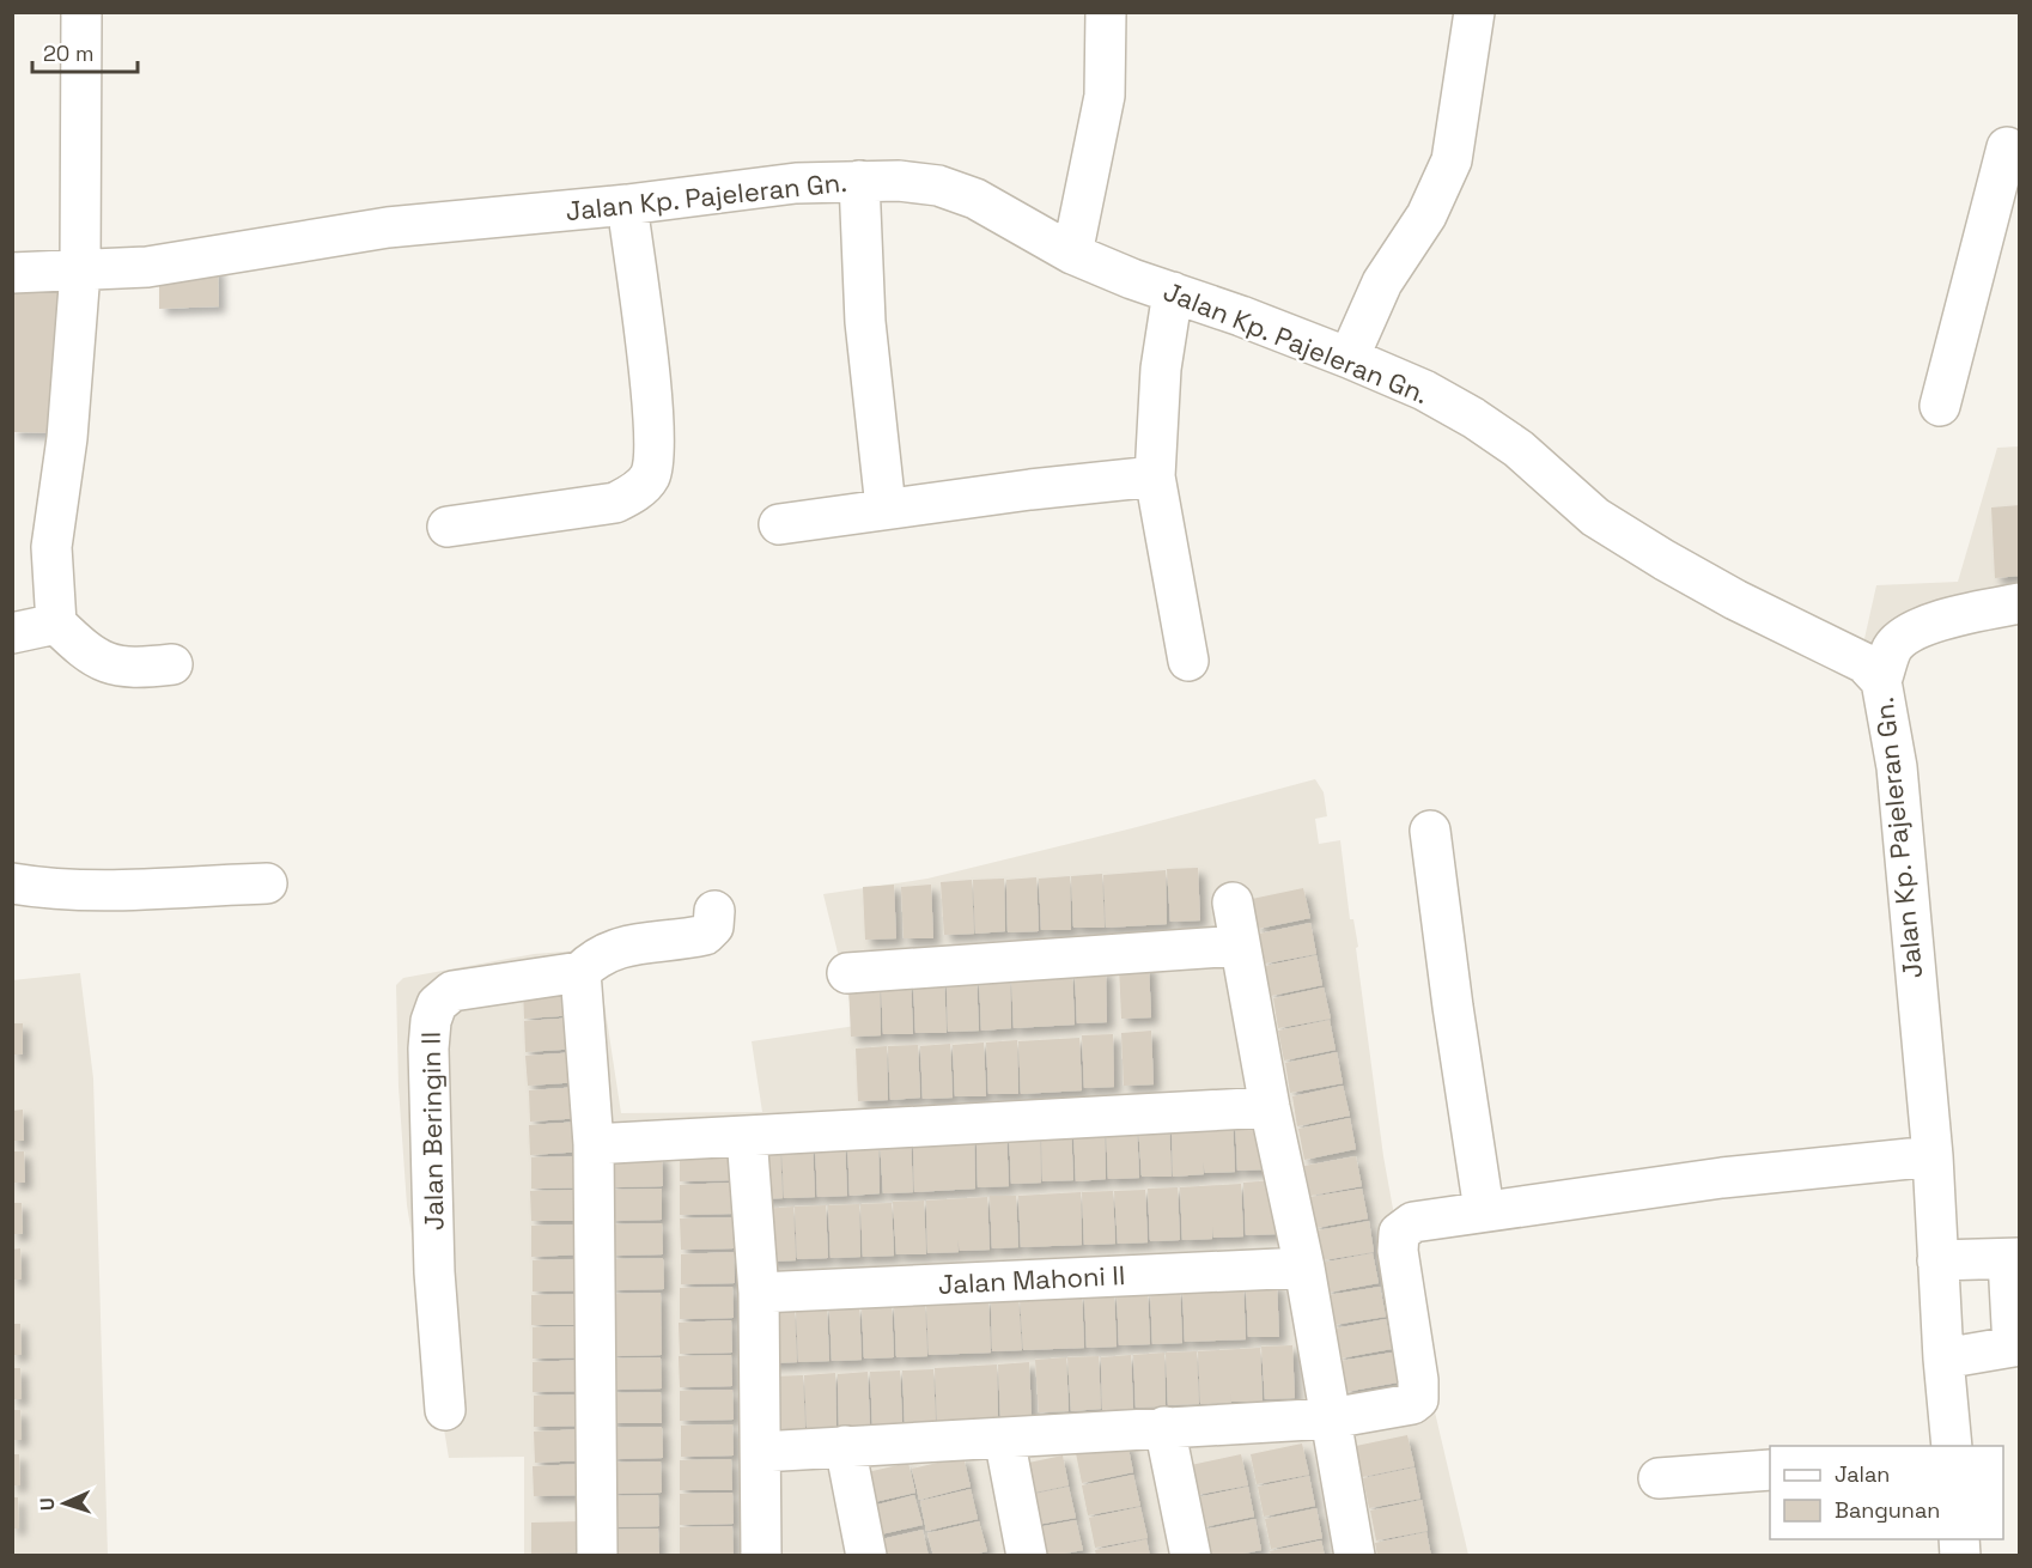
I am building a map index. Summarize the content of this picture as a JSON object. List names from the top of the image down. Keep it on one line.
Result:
{"streets":{"street":["Jalan Kp. Pajeleran Gn.","Jalan Beringin II","Jalan Mahoni II"]},"legend":["Jalan","Bangunan"],"scale_bar":"20 m","north":"left"}
